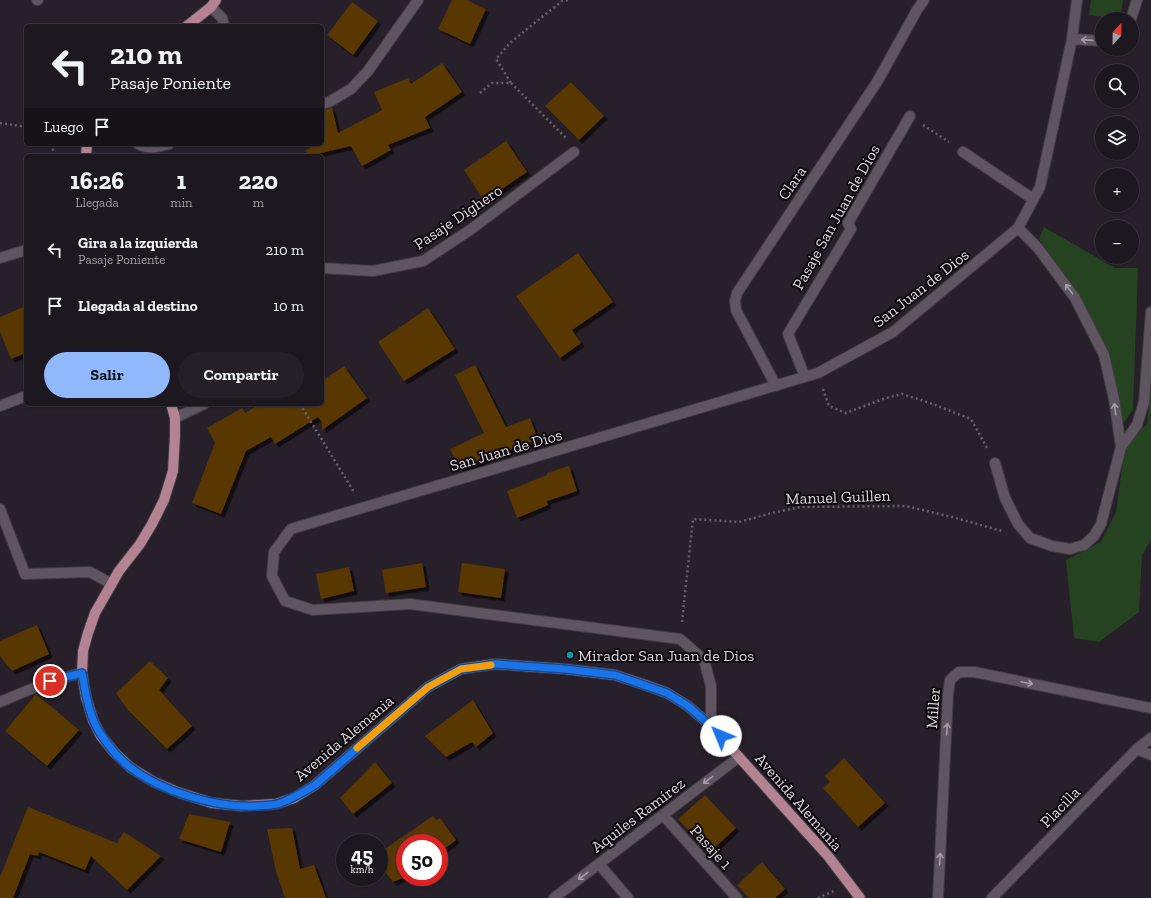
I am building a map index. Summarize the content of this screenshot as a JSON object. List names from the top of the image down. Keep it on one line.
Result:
{"streets":{"main road":["Avenida Alemania"],"street":["Clara","Pasaje Dighero","Pasaje San Juan de Dios","San Juan de Dios","Miller","Placilla","Aquiles Ramírez","Pasaje 1"],"path":["Manuel Guillen"]},"crossings":[["Clara","San Juan de Dios"],["Pasaje San Juan de Dios","San Juan de Dios"],["San Juan de Dios","Manuel Guillen"],["Avenida Alemania","Aquiles Ramírez"],["Aquiles Ramírez","Pasaje 1"]],"one_way":["Aquiles Ramírez"],"places":["Mirador San Juan de Dios"],"north":"top","page":{"map_buttons":["+","−"],"turn":["210 m","Pasaje Poniente"],"then":"Luego","eta":["16:26","Llegada","1","min","220","m"],"list":[{"name":"Gira a la izquierda","note":"Pasaje Poniente","value":"210 m"},{"name":"Llegada al destino","value":"10 m"}],"buttons":["Salir","Compartir"],"speed":"45 km/h","limit":"50"}}
